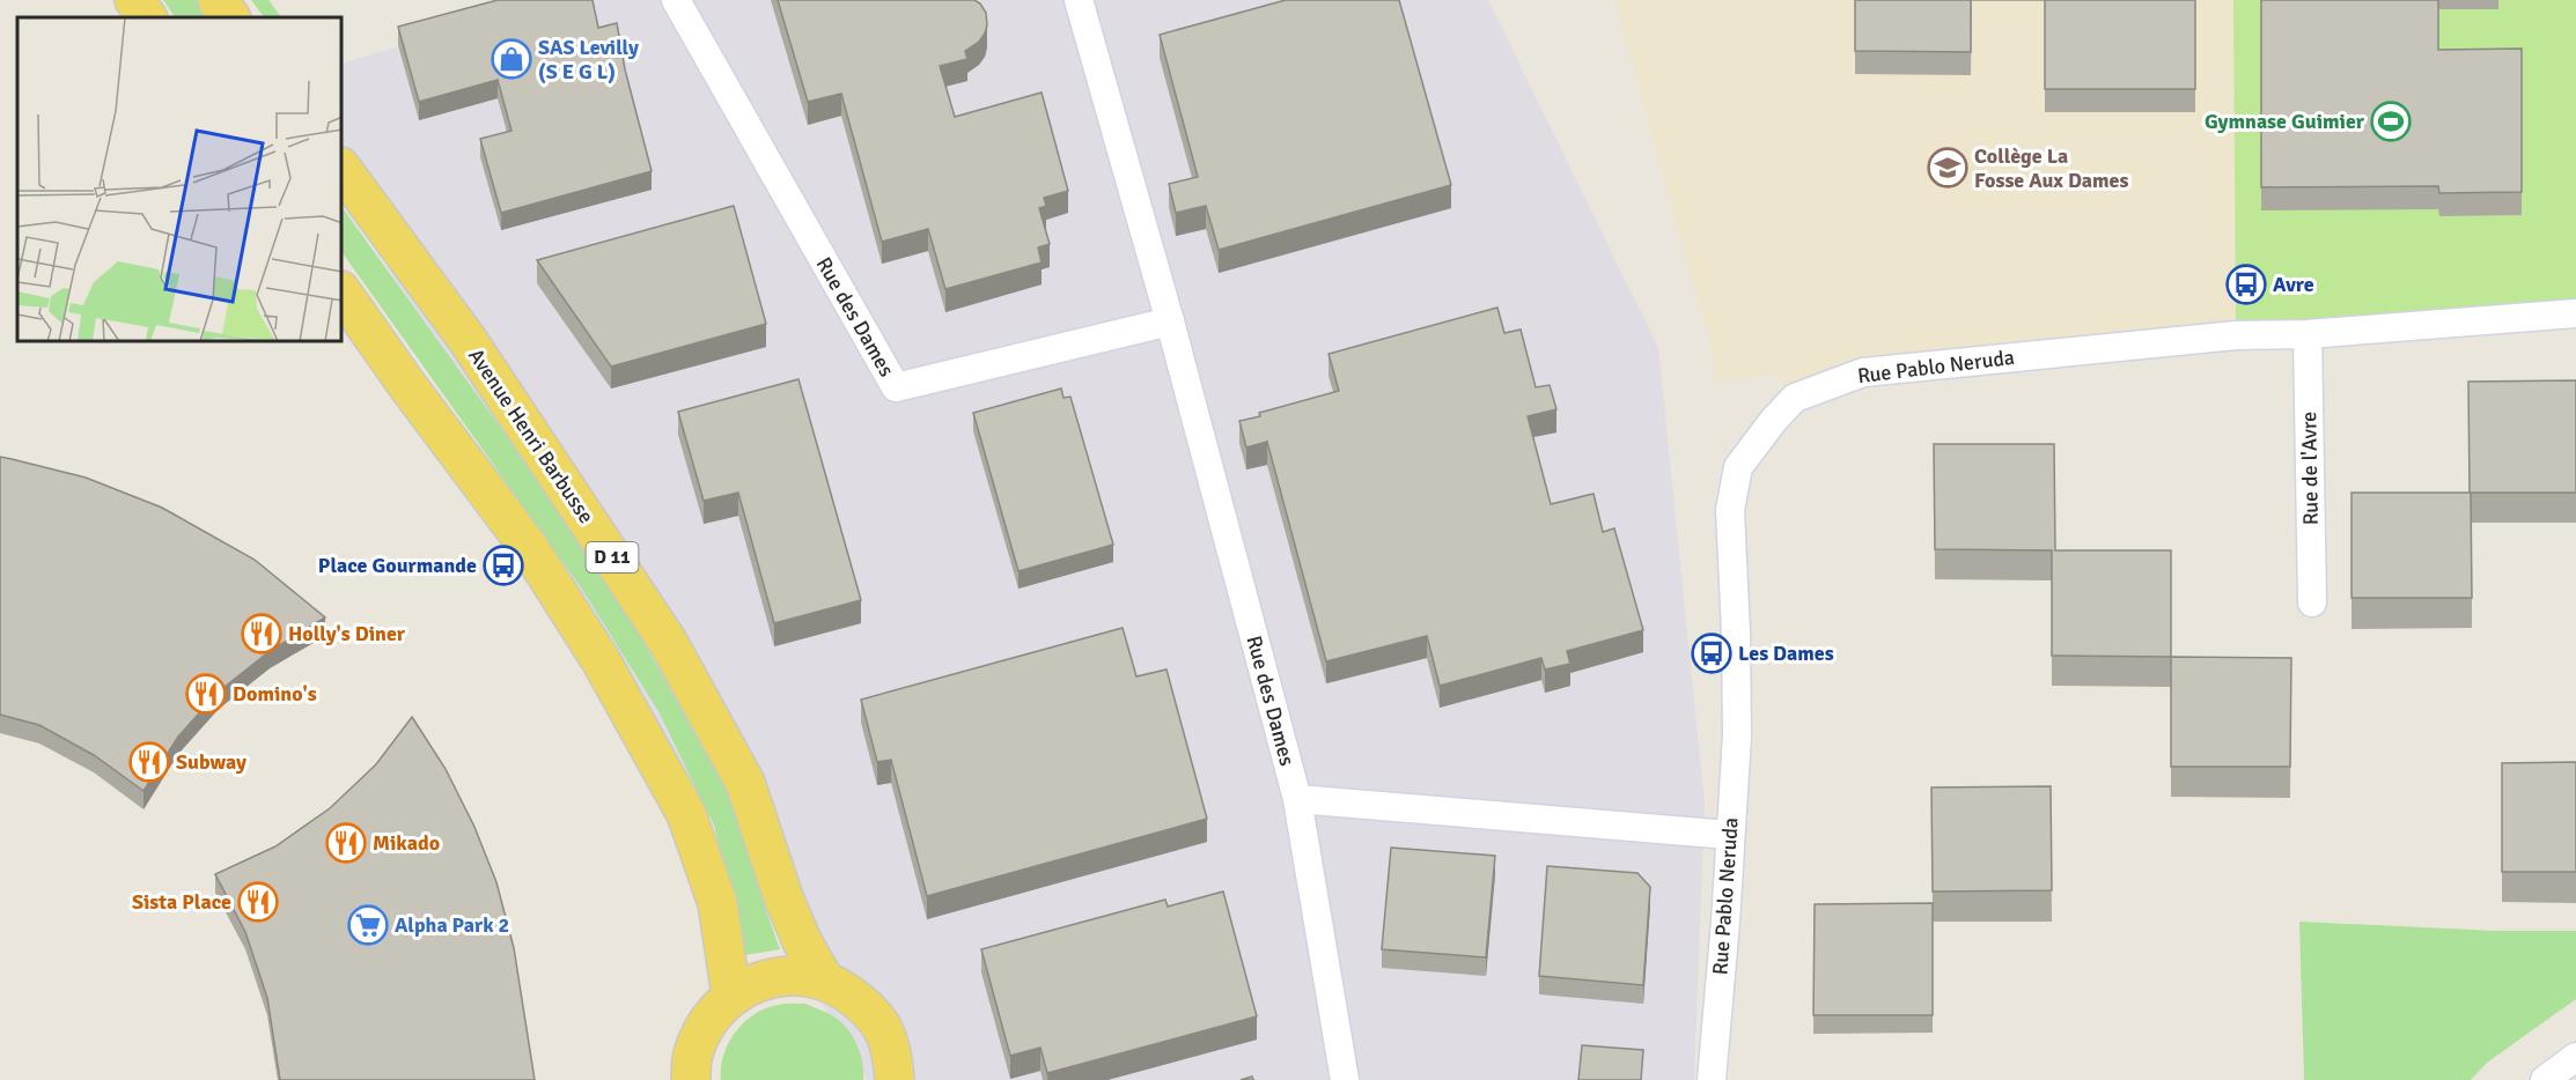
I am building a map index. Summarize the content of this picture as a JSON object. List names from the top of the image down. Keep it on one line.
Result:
{"streets":{"main road":["Avenue Henri Barbusse","D 11"],"street":["Rue des Dames","Rue Pablo Neruda","Rue de l'Avre"]},"crossings":[["Rue Pablo Neruda","Rue de l'Avre"]],"places":{"shop":["SAS Levilly (S E G L)"],"sports":["Gymnase Guimier"],"school or university":["Collège La Fosse Aux Dames"],"bus stop":["Avre","Place Gourmande","Les Dames"],"restaurant":["Holly's Diner","Domino's","Subway","Mikado","Sista Place"],"supermarket":["Alpha Park 2"]}}
